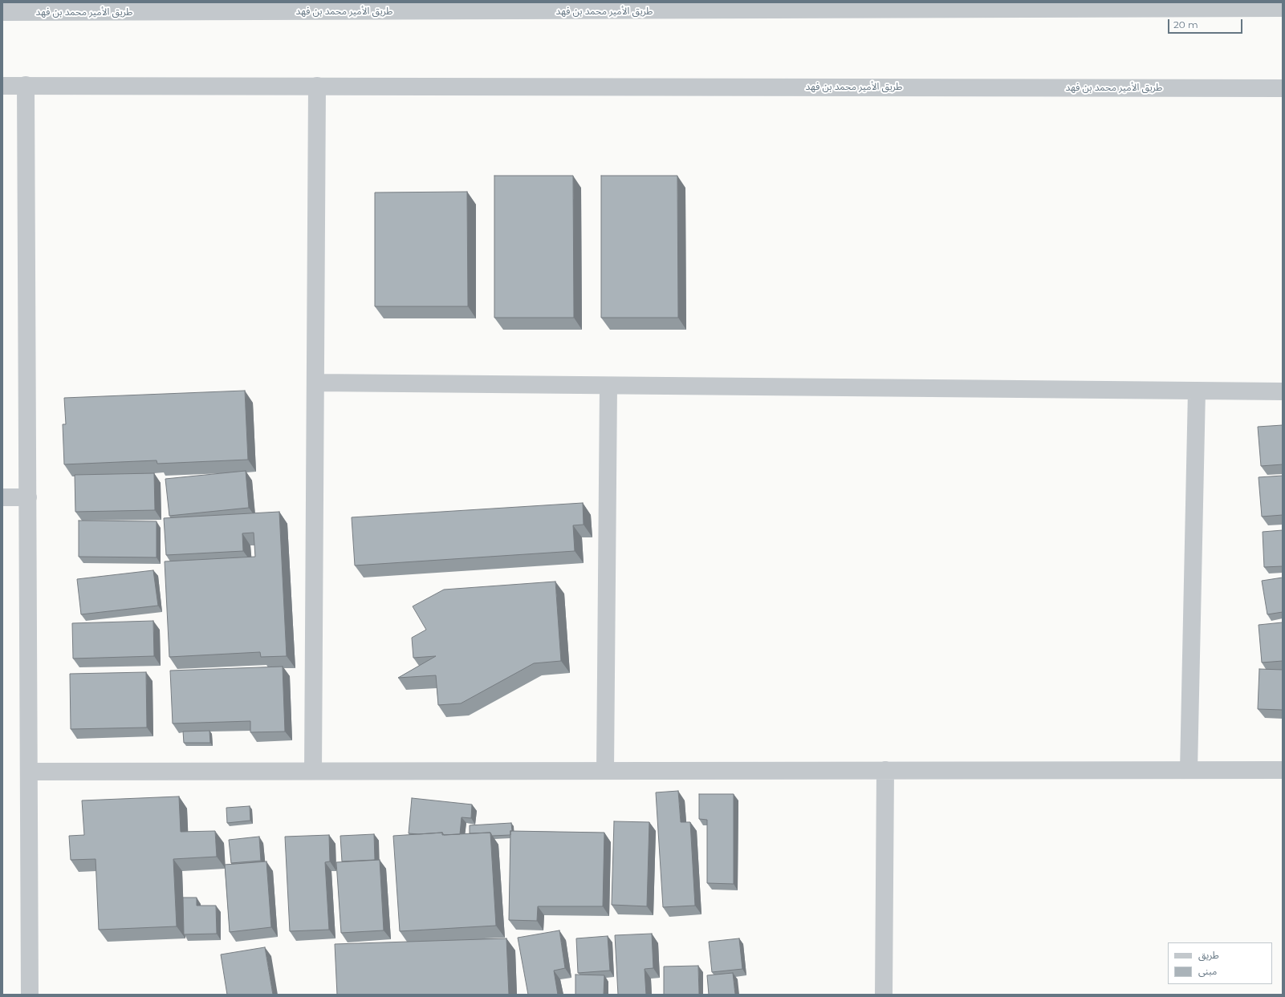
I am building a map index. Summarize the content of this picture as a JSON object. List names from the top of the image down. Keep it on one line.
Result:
{"streets":{"street":["طريق الأمير محمد بن فهد"]},"legend":["طريق","مبنى"],"scale_bar":"20 m"}
